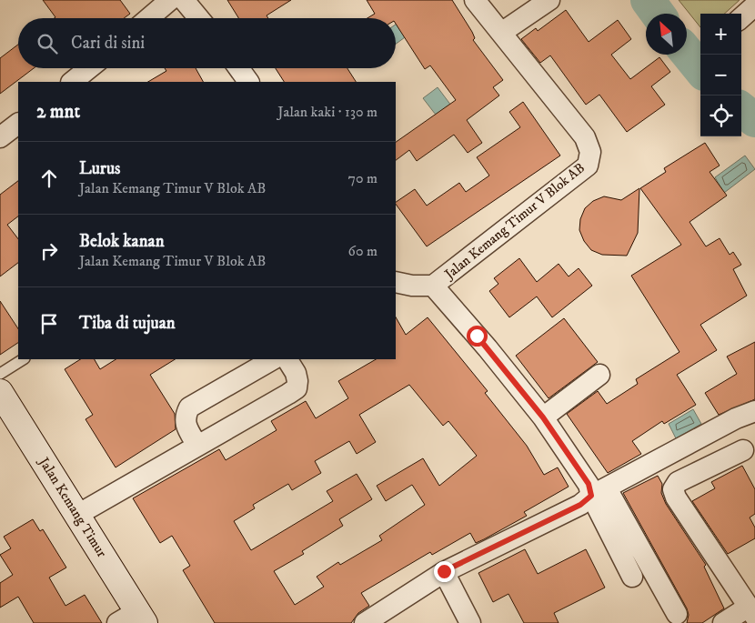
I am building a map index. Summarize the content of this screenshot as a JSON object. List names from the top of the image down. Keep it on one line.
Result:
{"streets":{"street":["Jalan Kemang Timur V Blok AB","Jalan Kemang Timur"]},"north":"top left","page":{"map_buttons":["+","−"],"search":"Cari di sini","heading":["2 mnt","Jalan kaki · 130 m"],"list":[["Lurus","Jalan Kemang Timur V Blok AB","70 m"],["Belok kanan","Jalan Kemang Timur V Blok AB","60 m"],"Tiba di tujuan"]}}
